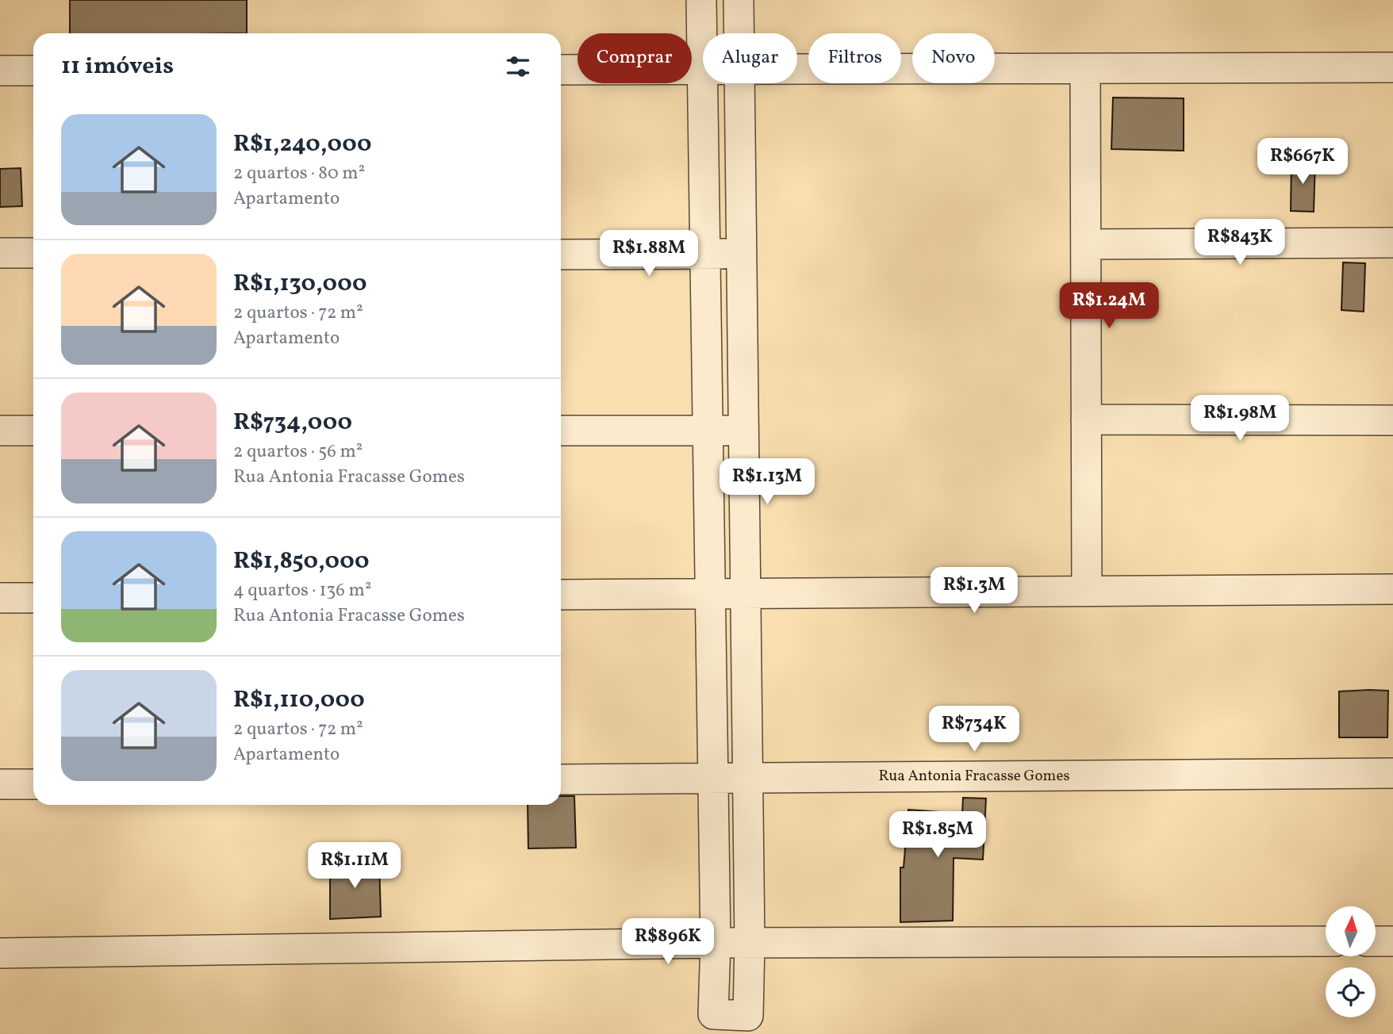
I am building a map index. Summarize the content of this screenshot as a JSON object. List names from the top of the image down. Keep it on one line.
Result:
{"streets":{"street":["Rua Antonia Fracasse Gomes"]},"north":"top","page":{"chip":["Comprar","Alugar","Filtros","Novo"],"heading":"11 imóveis","list":[{"name":"R$1,240,000","note":"2 quartos · 80 m² · Apartamento"},{"name":"R$1,130,000","note":"2 quartos · 72 m² · Apartamento"},{"name":"R$734,000","note":"2 quartos · 56 m² · Rua Antonia Fracasse Gomes"},{"name":"R$1,850,000","note":"4 quartos · 136 m² · Rua Antonia Fracasse Gomes"},{"name":"R$1,110,000","note":"2 quartos · 72 m² · Apartamento"}],"price":["R$667K","R$843K","R$1.88M","R$1.24M","R$1.98M","R$1.13M","R$1.3M","R$734K","R$1.85M","R$1.11M","R$896K"]}}
